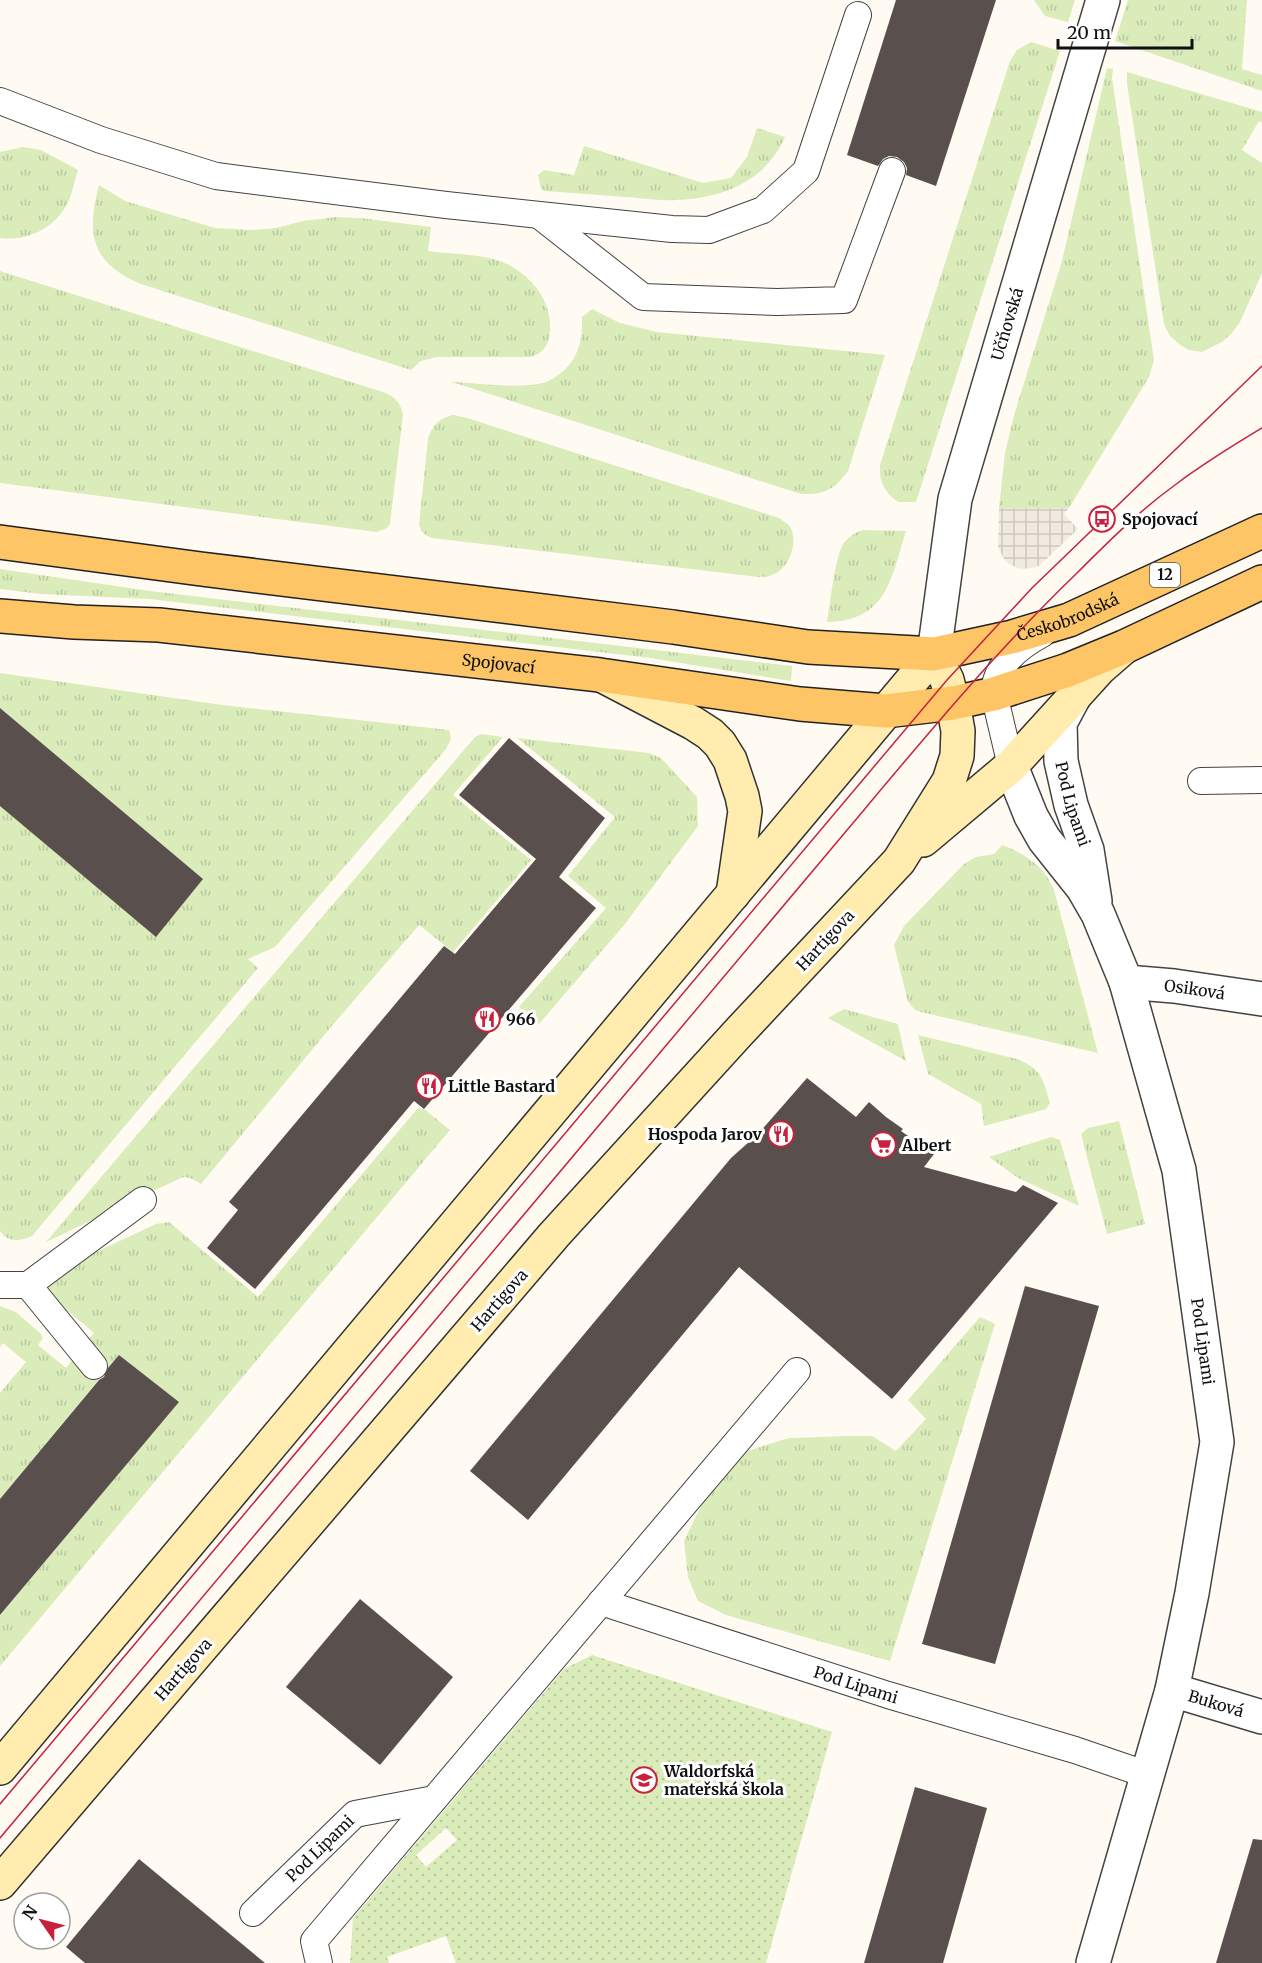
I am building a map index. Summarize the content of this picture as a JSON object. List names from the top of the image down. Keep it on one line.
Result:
{"streets":{"main road":["12","Českobrodská","Spojovací","Hartigova"],"street":["Učňovská","Pod Lipami","Osiková","Buková"]},"crossings":[["Učňovská","Českobrodská"],["Učňovská","Hartigova"],["Českobrodská","Hartigova"],["Spojovací","Hartigova"],["Pod Lipami","Osiková"],["Pod Lipami","Buková"]],"places":{"bus stop":["Spojovací"],"restaurant":["966","Little Bastard","Hospoda Jarov"],"supermarket":["Albert"],"school or university":["Waldorfská mateřská škola"]},"scale_bar":"20 m","north":"top left"}
